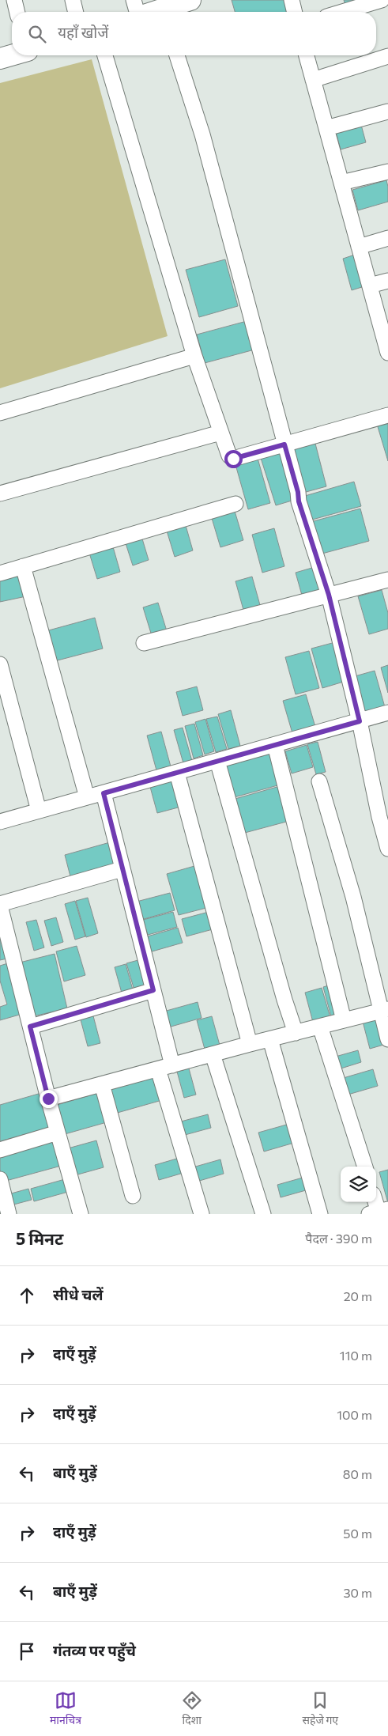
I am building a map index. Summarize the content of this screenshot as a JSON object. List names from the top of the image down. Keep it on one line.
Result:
{"page":{"search":"यहाँ खोजें","heading":["5 मिनट","पैदल · 390 m"],"list":[["सीधे चलें","20 m"],["दाएँ मुड़ें","110 m"],["दाएँ मुड़ें","100 m"],["बाएँ मुड़ें","80 m"],["दाएँ मुड़ें","50 m"],["बाएँ मुड़ें","30 m"],"गंतव्य पर पहुँचे"],"nav":["मानचित्र","दिशा","सहेजे गए"]}}
